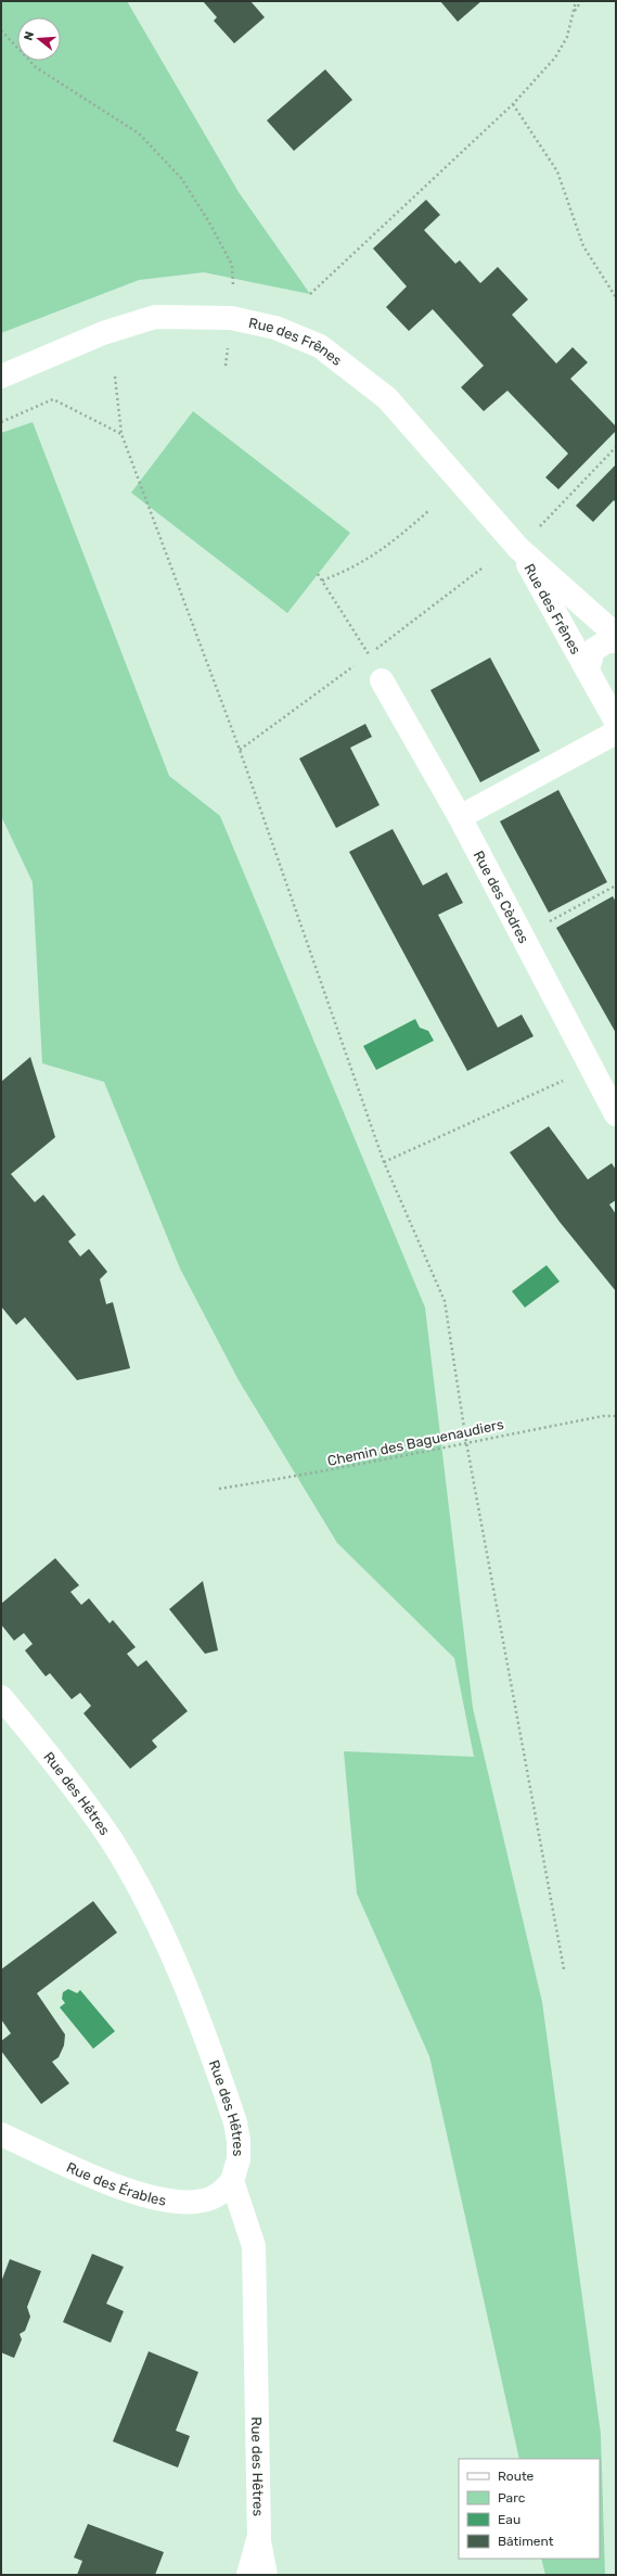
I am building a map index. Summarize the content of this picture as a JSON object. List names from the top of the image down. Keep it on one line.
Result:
{"streets":{"street":["Rue des Frênes","Rue des Cèdres","Rue des Hêtres","Rue des Érables"],"path":["Chemin des Baguenaudiers"]},"crossings":[["Rue des Hêtres","Rue des Érables"]],"legend":["Route","Parc","Eau","Bâtiment"],"north":"left"}
